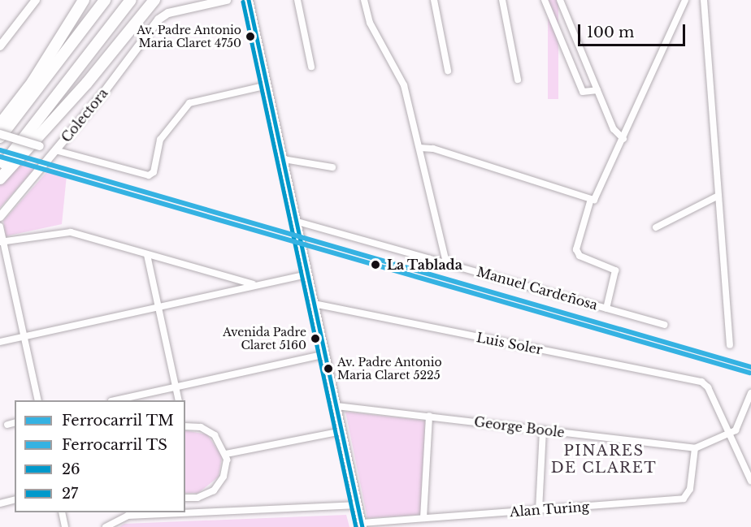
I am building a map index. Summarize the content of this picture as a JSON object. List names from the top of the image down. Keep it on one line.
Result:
{"streets":{"main road":["Colectora"],"street":["Manuel Cardeñosa","Luis Soler","George Boole","Alan Turing"]},"crossings":[["Luis Soler","George Boole"],["George Boole","Alan Turing"]],"districts":["PINARES DE CLARET"],"places":["Av. Padre Antonio Maria Claret 4750","La Tablada","Avenida Padre Claret 5160","Av. Padre Antonio Maria Claret 5225"],"lines":["transit line 26","transit line 27","rail line TM","rail line TS"],"legend":["Ferrocarril TM","Ferrocarril TS","26","27"],"scale_bar":"100 m"}
